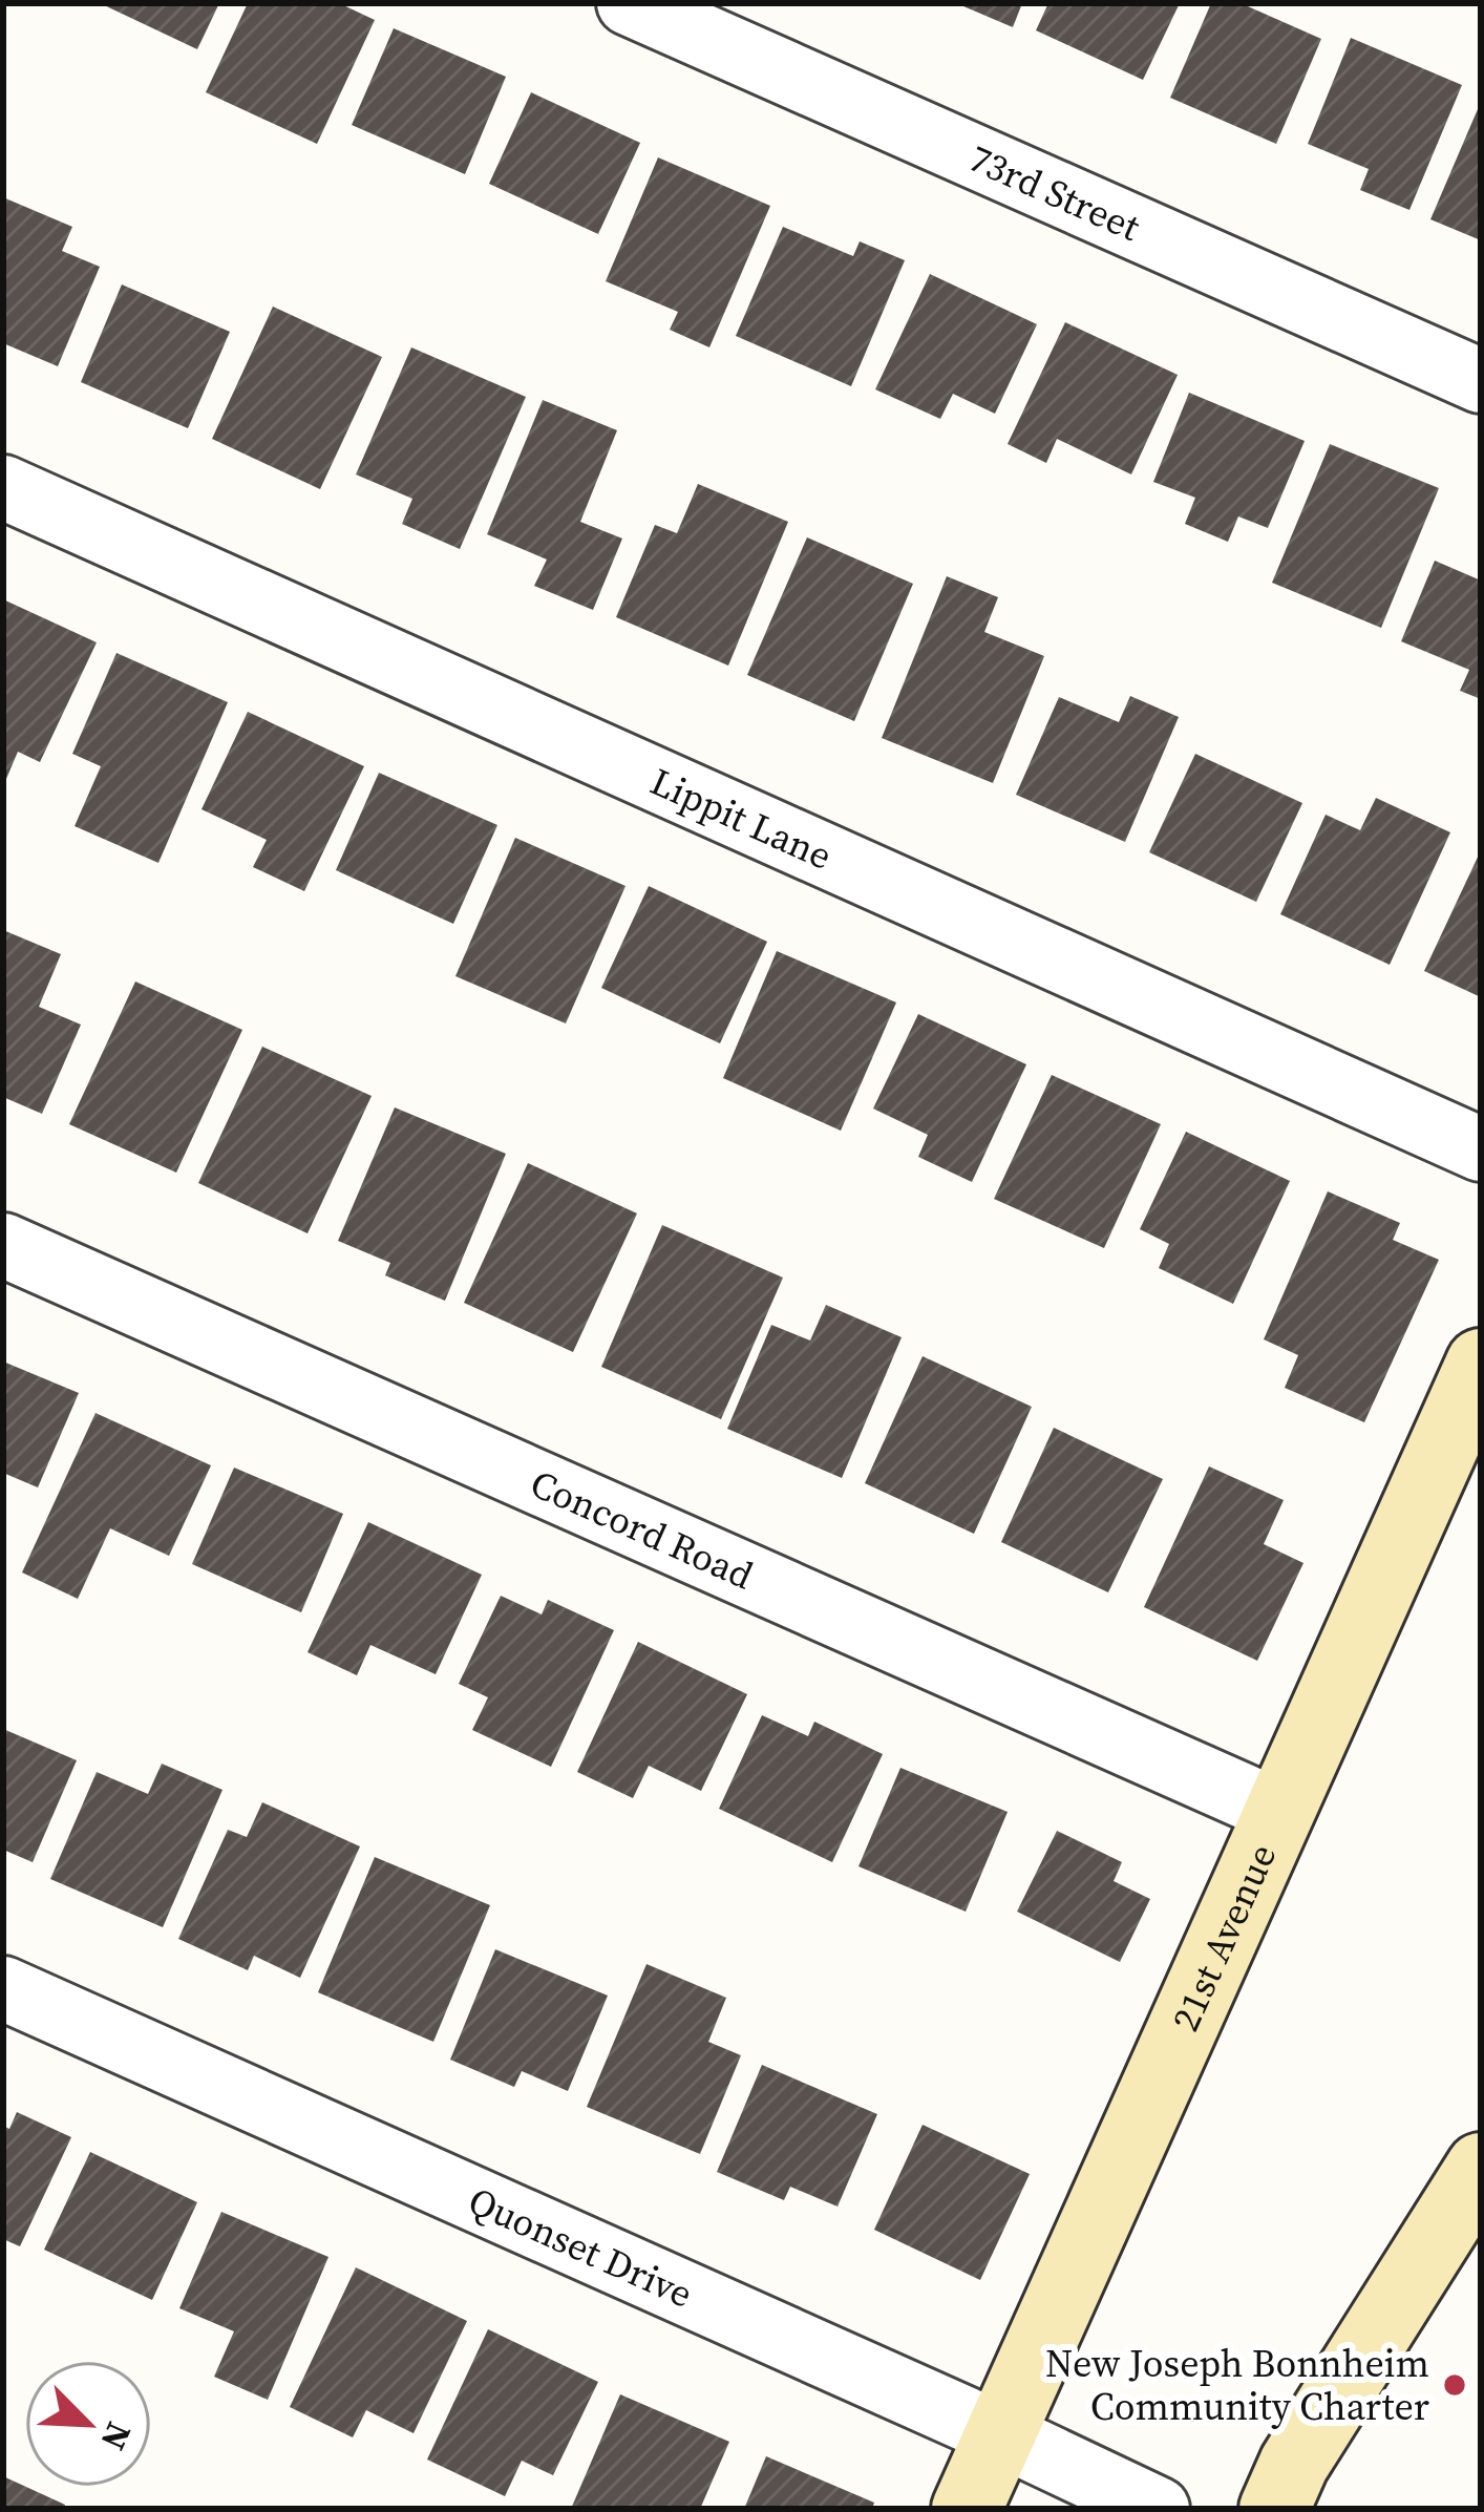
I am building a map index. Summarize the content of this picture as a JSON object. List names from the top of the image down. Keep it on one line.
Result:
{"streets":{"street":["73rd Street","Lippit Lane","Concord Road","21st Avenue","Quonset Drive"]},"crossings":[["Concord Road","21st Avenue"],["21st Avenue","Quonset Drive"]],"places":["New Joseph Bonnheim Community Charter"],"north":"bottom right"}
